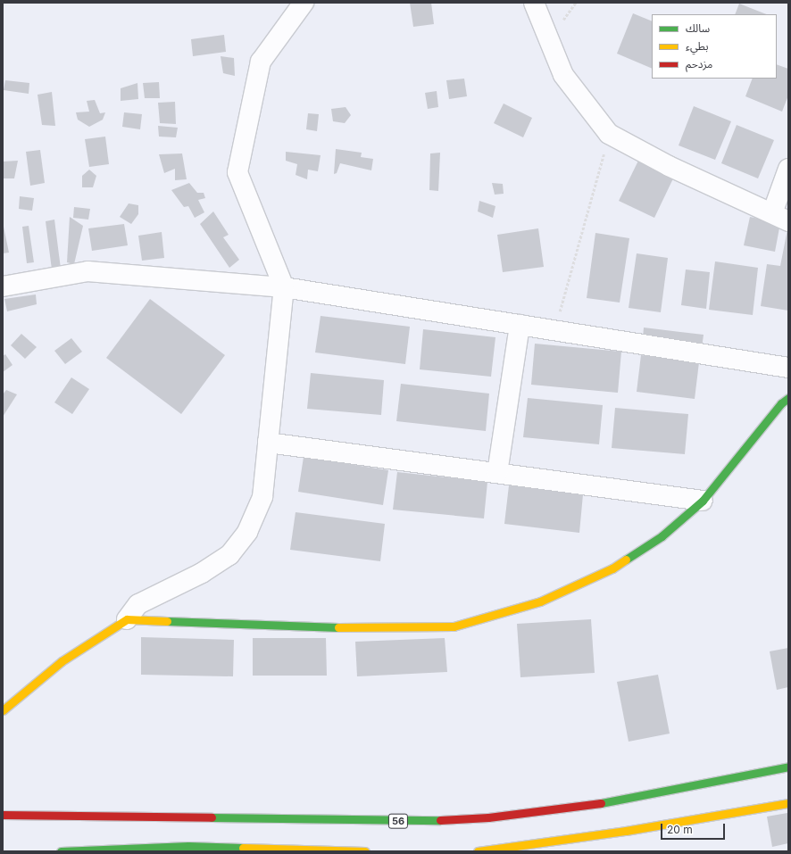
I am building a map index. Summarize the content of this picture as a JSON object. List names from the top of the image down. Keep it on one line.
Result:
{"streets":{"main road":["56"]},"legend":["سالك","بطيء","مزدحم"],"scale_bar":"20 m"}
